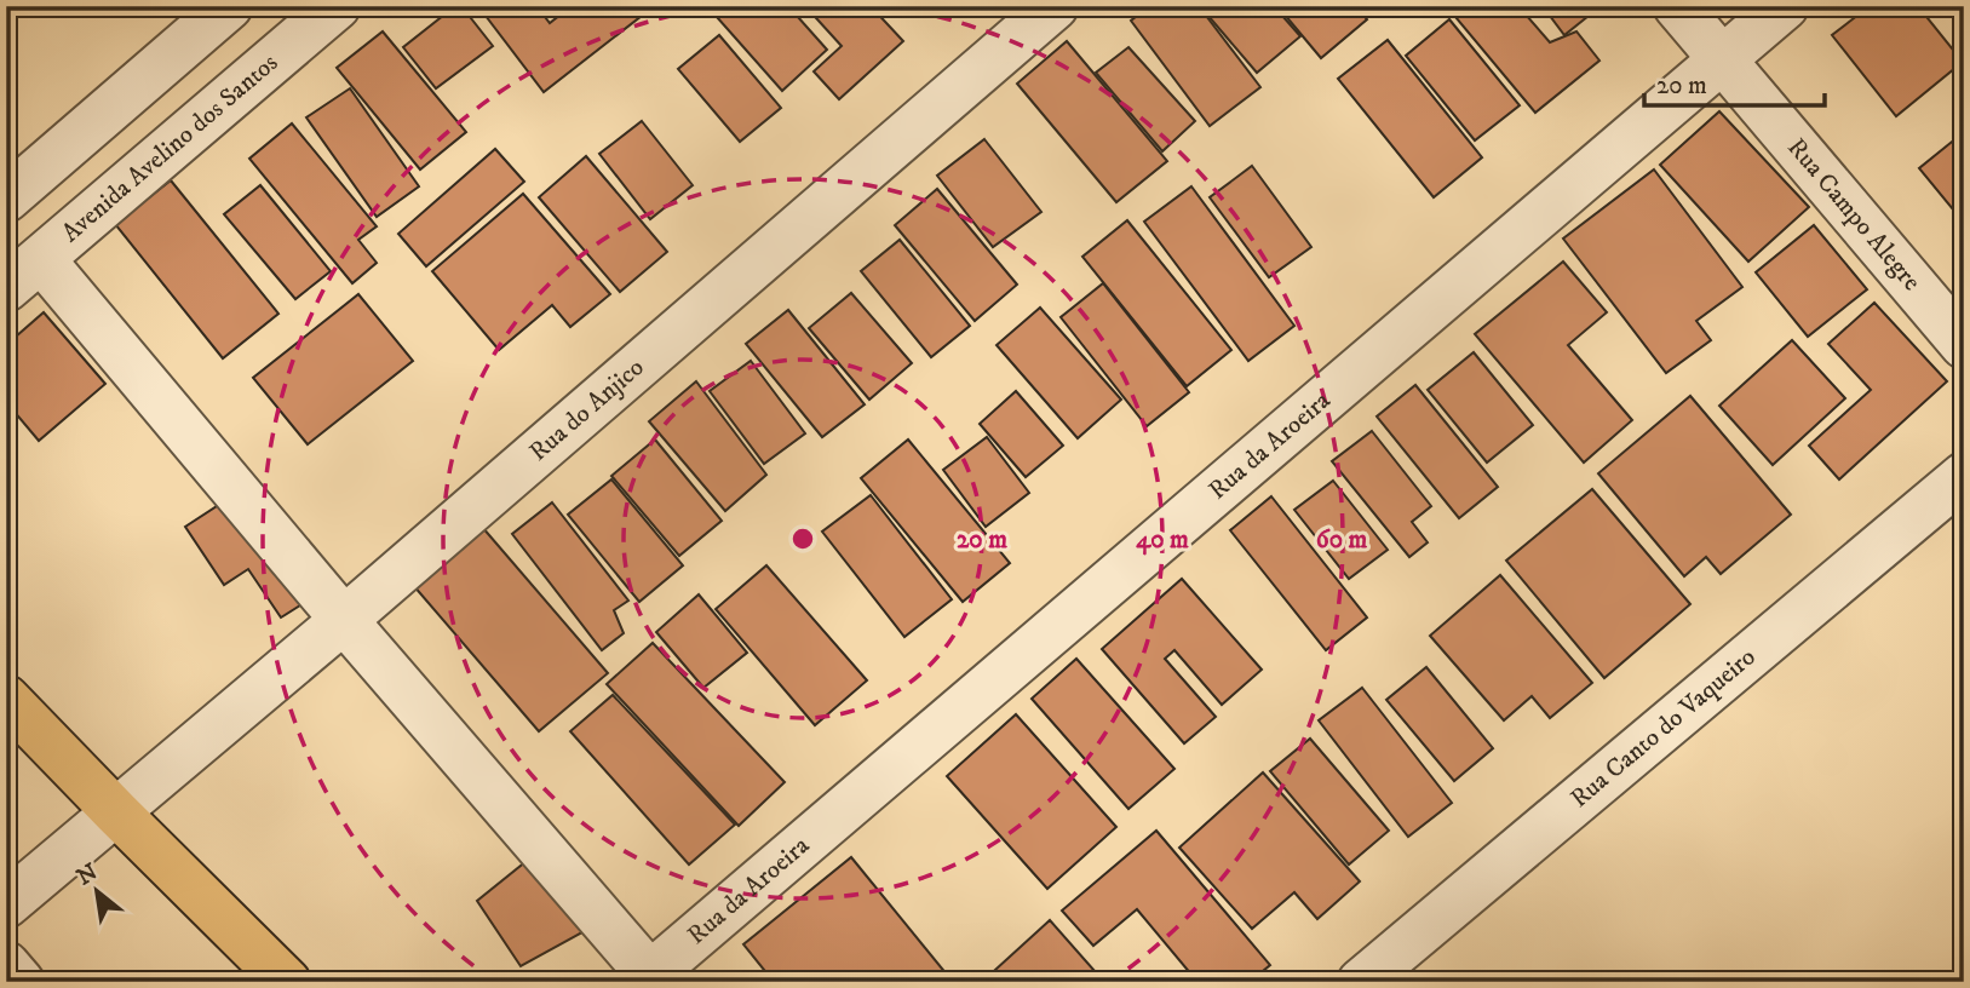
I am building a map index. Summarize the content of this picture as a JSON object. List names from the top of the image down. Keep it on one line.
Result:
{"streets":{"street":["Avenida Avelino dos Santos","Rua Campo Alegre","Rua do Anjico","Rua da Aroeira","Rua Canto do Vaqueiro"]},"crossings":[["Rua Campo Alegre","Rua da Aroeira"]],"scale_bar":"20 m","north":"top left","rings":["20 m","40 m","60 m"]}
